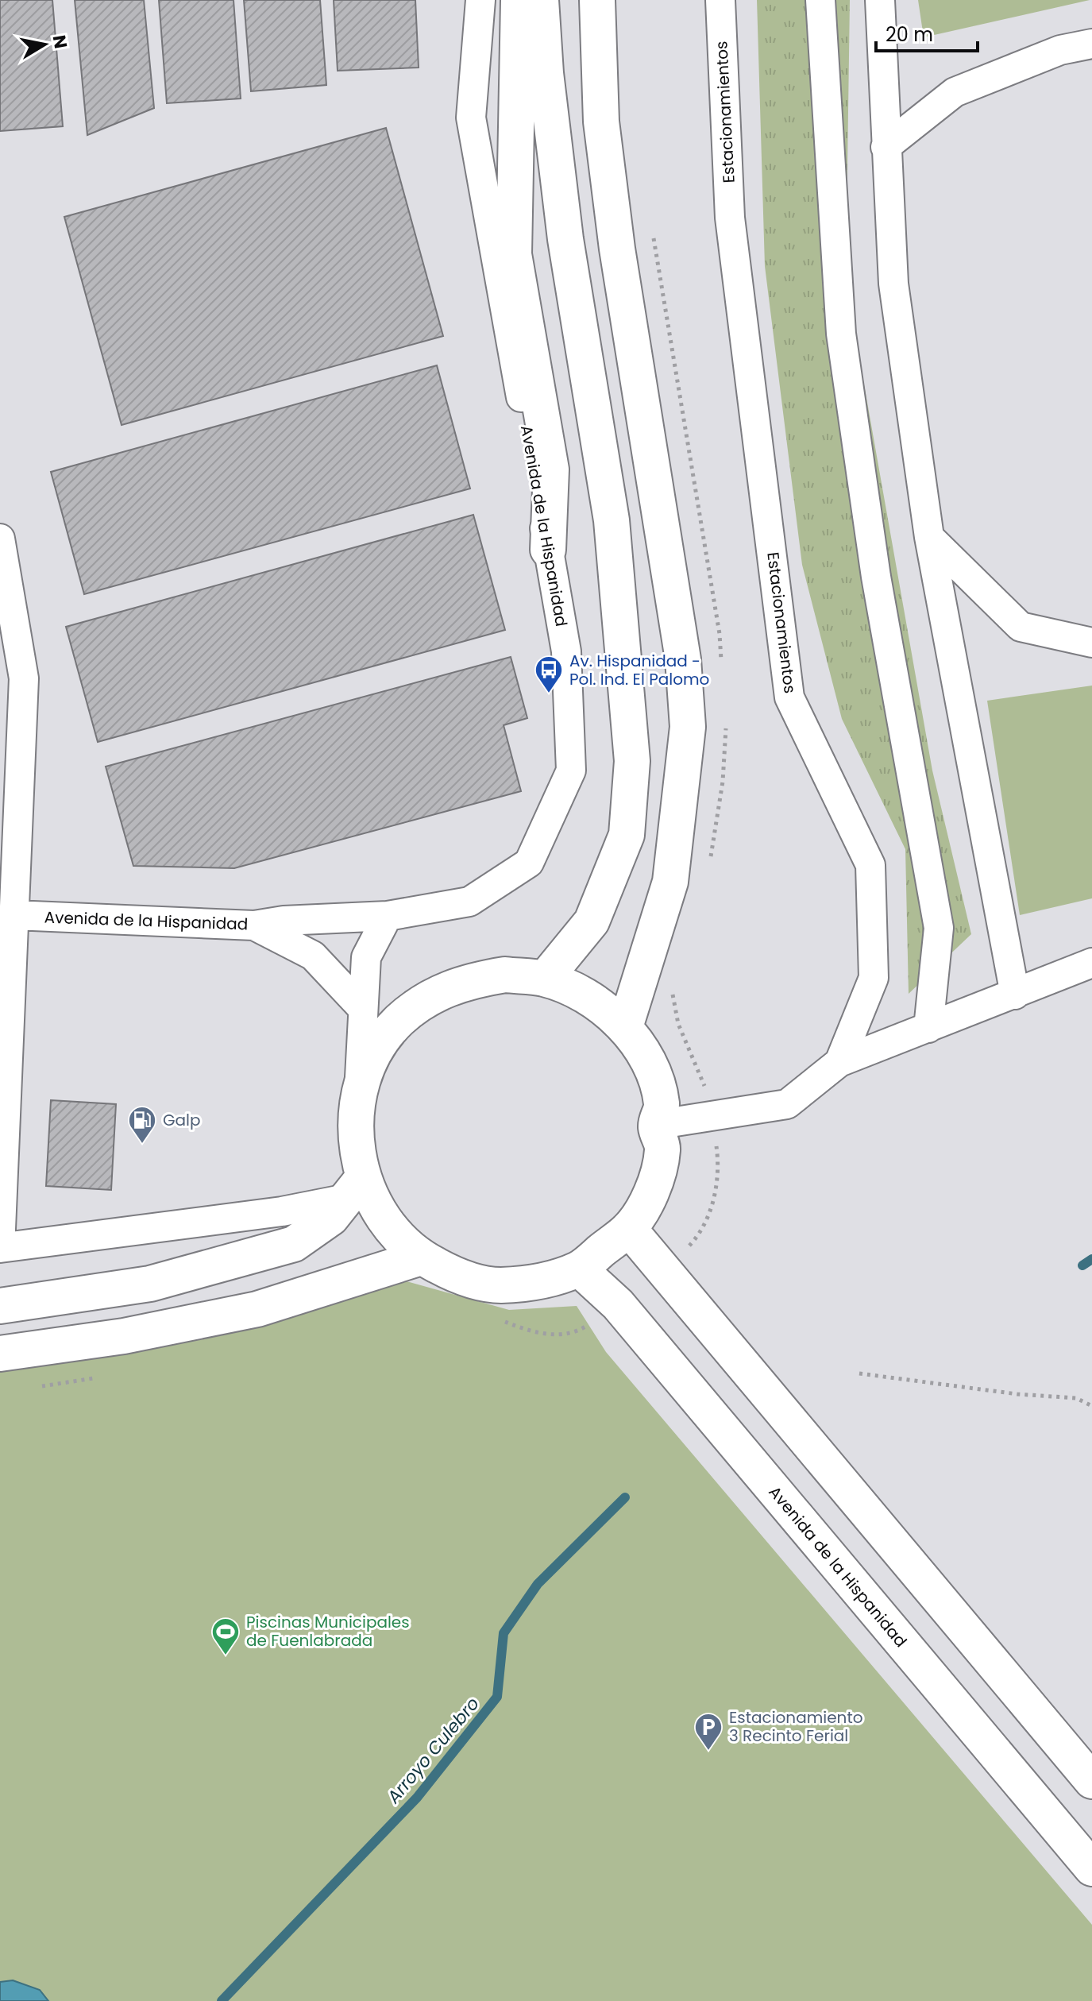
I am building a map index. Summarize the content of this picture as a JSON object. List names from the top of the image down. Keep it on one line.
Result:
{"streets":{"main road":["Avenida de la Hispanidad"],"street":["Estacionamientos"]},"water":["Arroyo Culebro"],"places":{"bus stop":["Av. Hispanidad - Pol. Ind. El Palomo"],"fuel station":["Galp"],"sports":["Piscinas Municipales de Fuenlabrada"],"parking":["Estacionamiento 3 Recinto Ferial"]},"scale_bar":"20 m","north":"right"}
